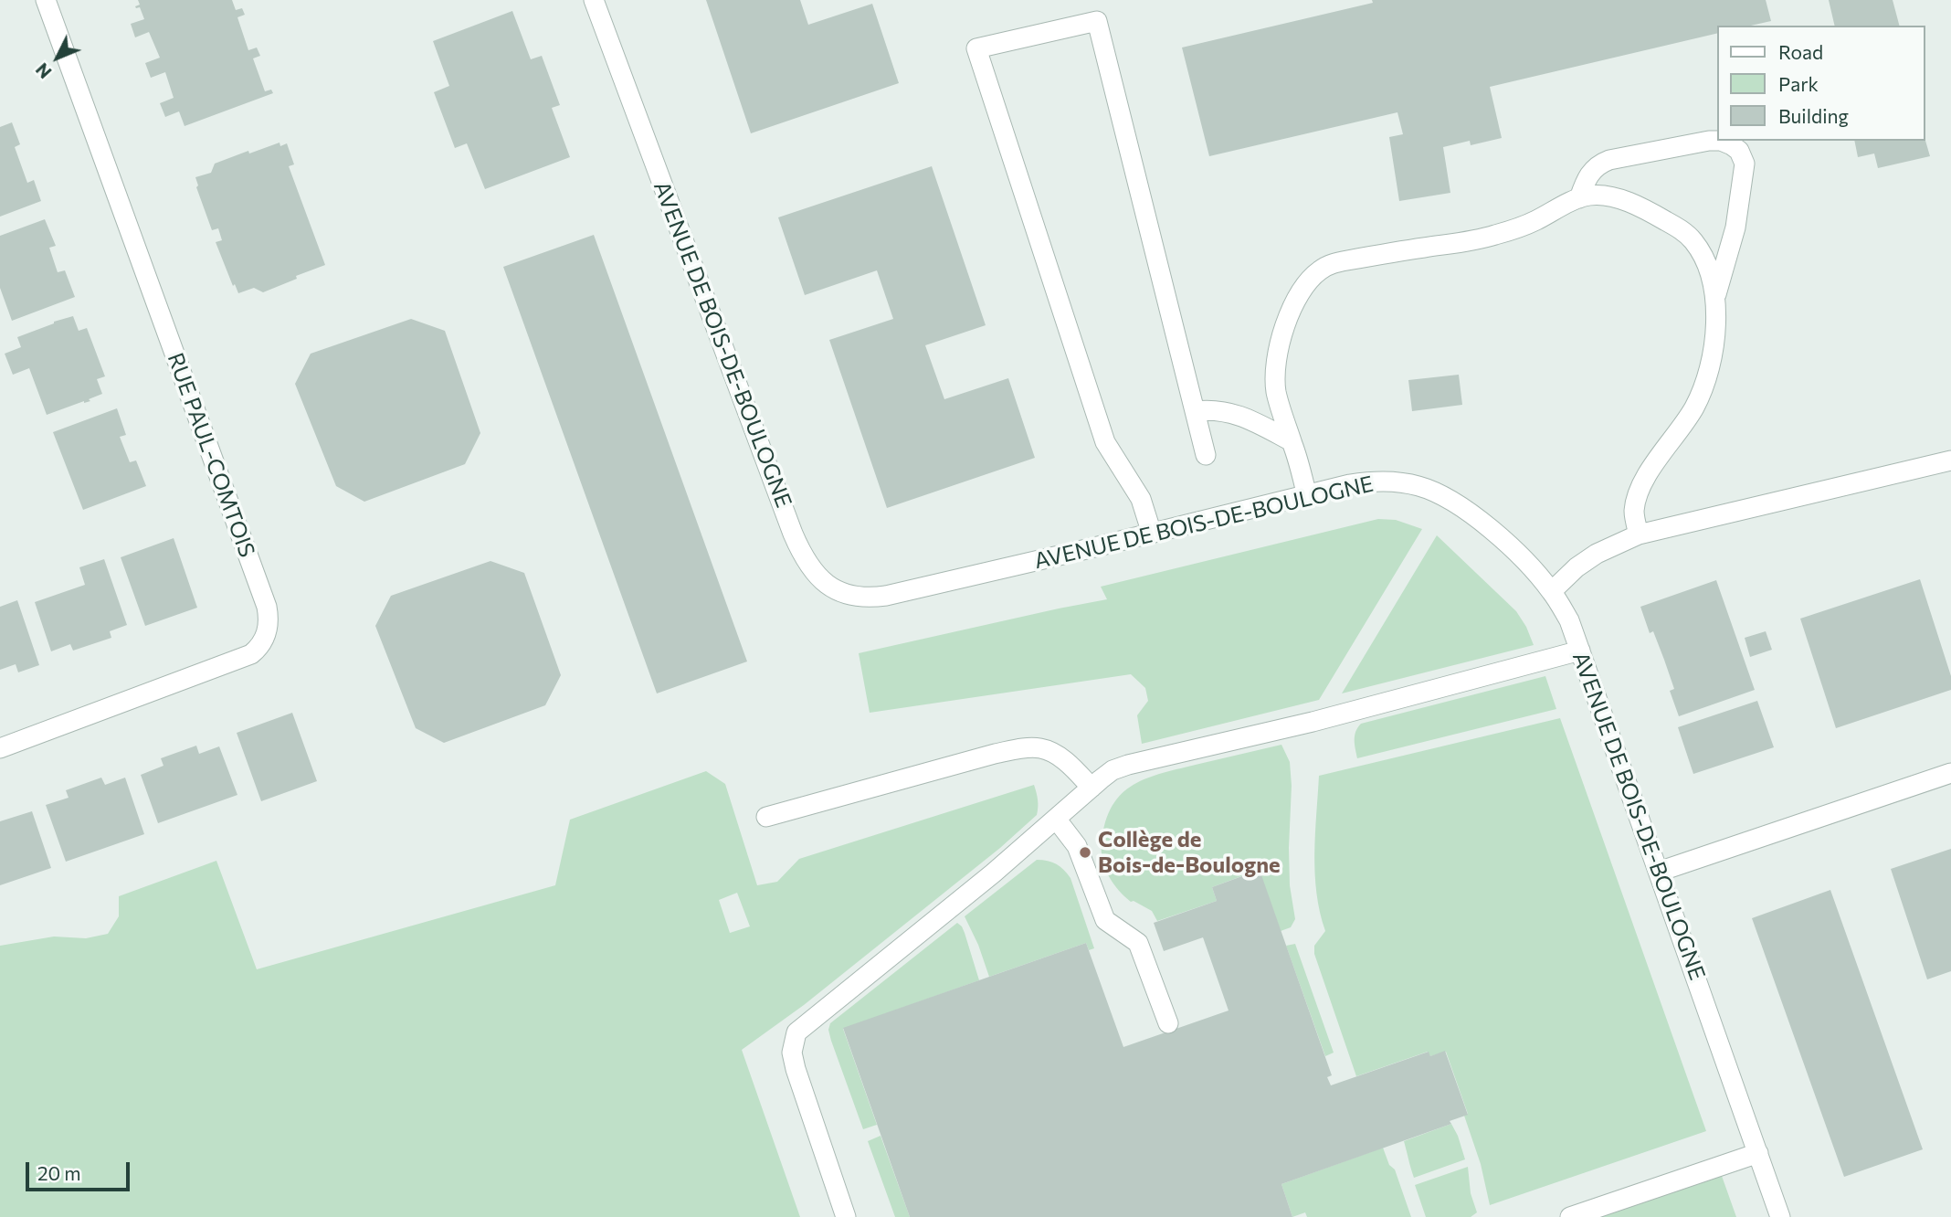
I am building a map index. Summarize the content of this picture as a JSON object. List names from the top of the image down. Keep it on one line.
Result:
{"streets":{"street":["AVENUE DE BOIS-DE-BOULOGNE","RUE PAUL-COMTOIS"]},"places":["Collège de Bois-de-Boulogne"],"legend":["Road","Park","Building"],"scale_bar":"20 m","north":"bottom left"}
